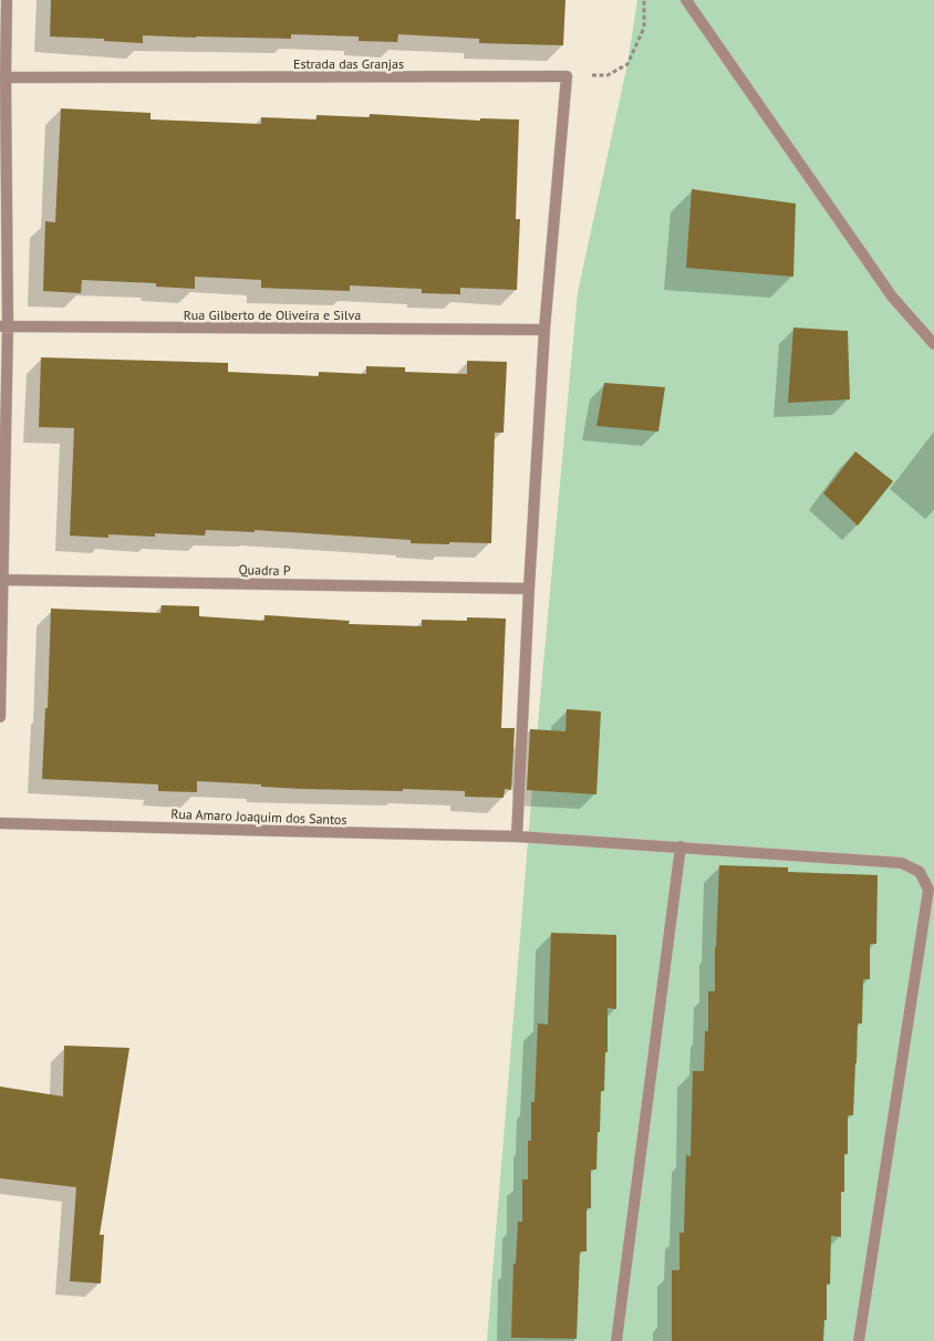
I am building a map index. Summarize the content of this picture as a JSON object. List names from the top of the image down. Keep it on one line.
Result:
{"streets":{"street":["Estrada das Granjas","Rua Gilberto de Oliveira e Silva","Quadra P","Rua Amaro Joaquim dos Santos"]}}
